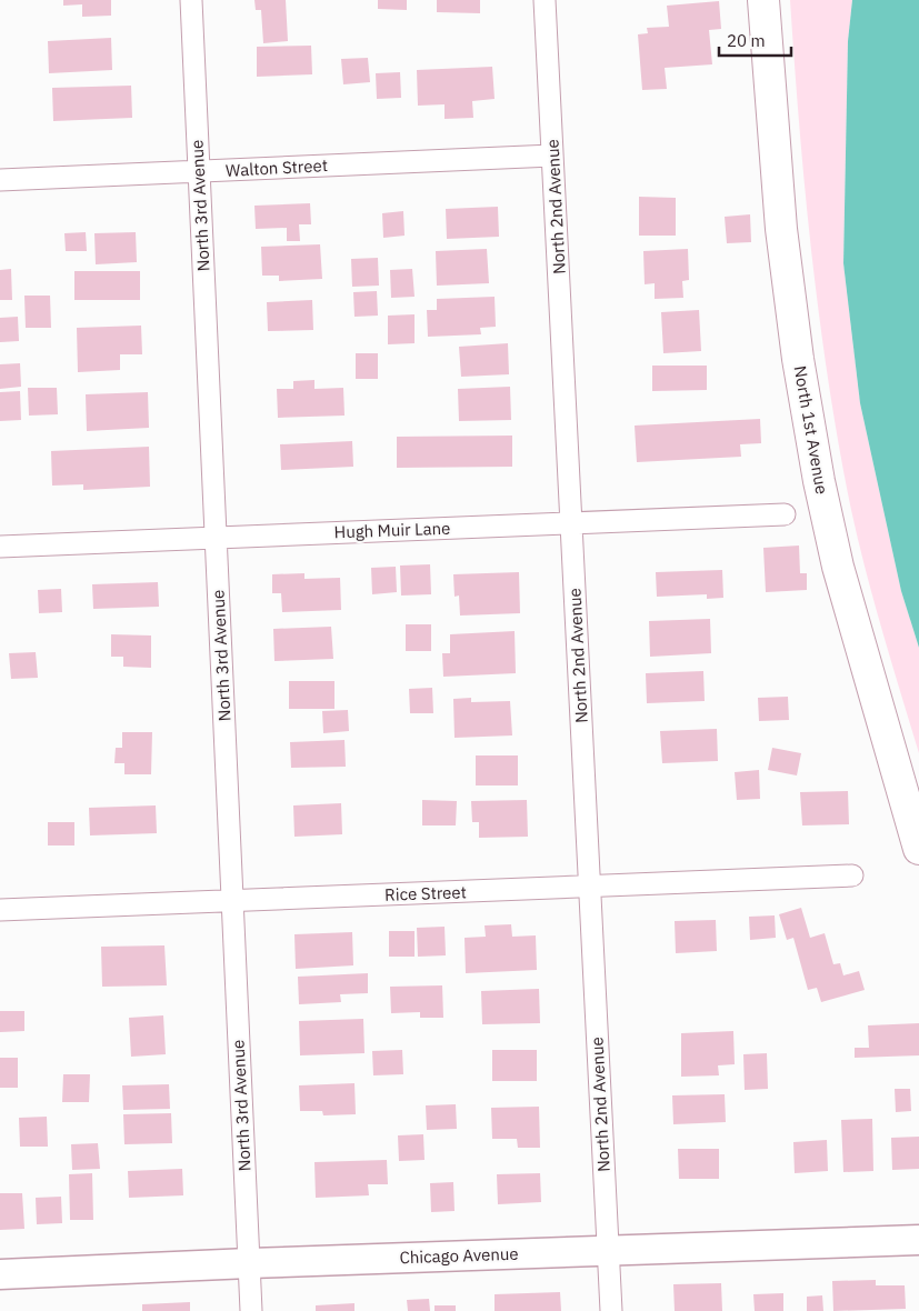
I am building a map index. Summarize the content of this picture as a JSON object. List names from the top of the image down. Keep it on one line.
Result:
{"streets":{"main road":["North 1st Avenue","Chicago Avenue"],"street":["Walton Street","North 3rd Avenue","North 2nd Avenue","Hugh Muir Lane","Rice Street"]},"crossings":[["Walton Street","North 3rd Avenue"],["Walton Street","North 2nd Avenue"],["North 3rd Avenue","Hugh Muir Lane"],["North 3rd Avenue","Rice Street"],["North 3rd Avenue","Chicago Avenue"],["North 2nd Avenue","Hugh Muir Lane"],["North 2nd Avenue","Rice Street"],["North 2nd Avenue","Chicago Avenue"]],"scale_bar":"20 m"}
